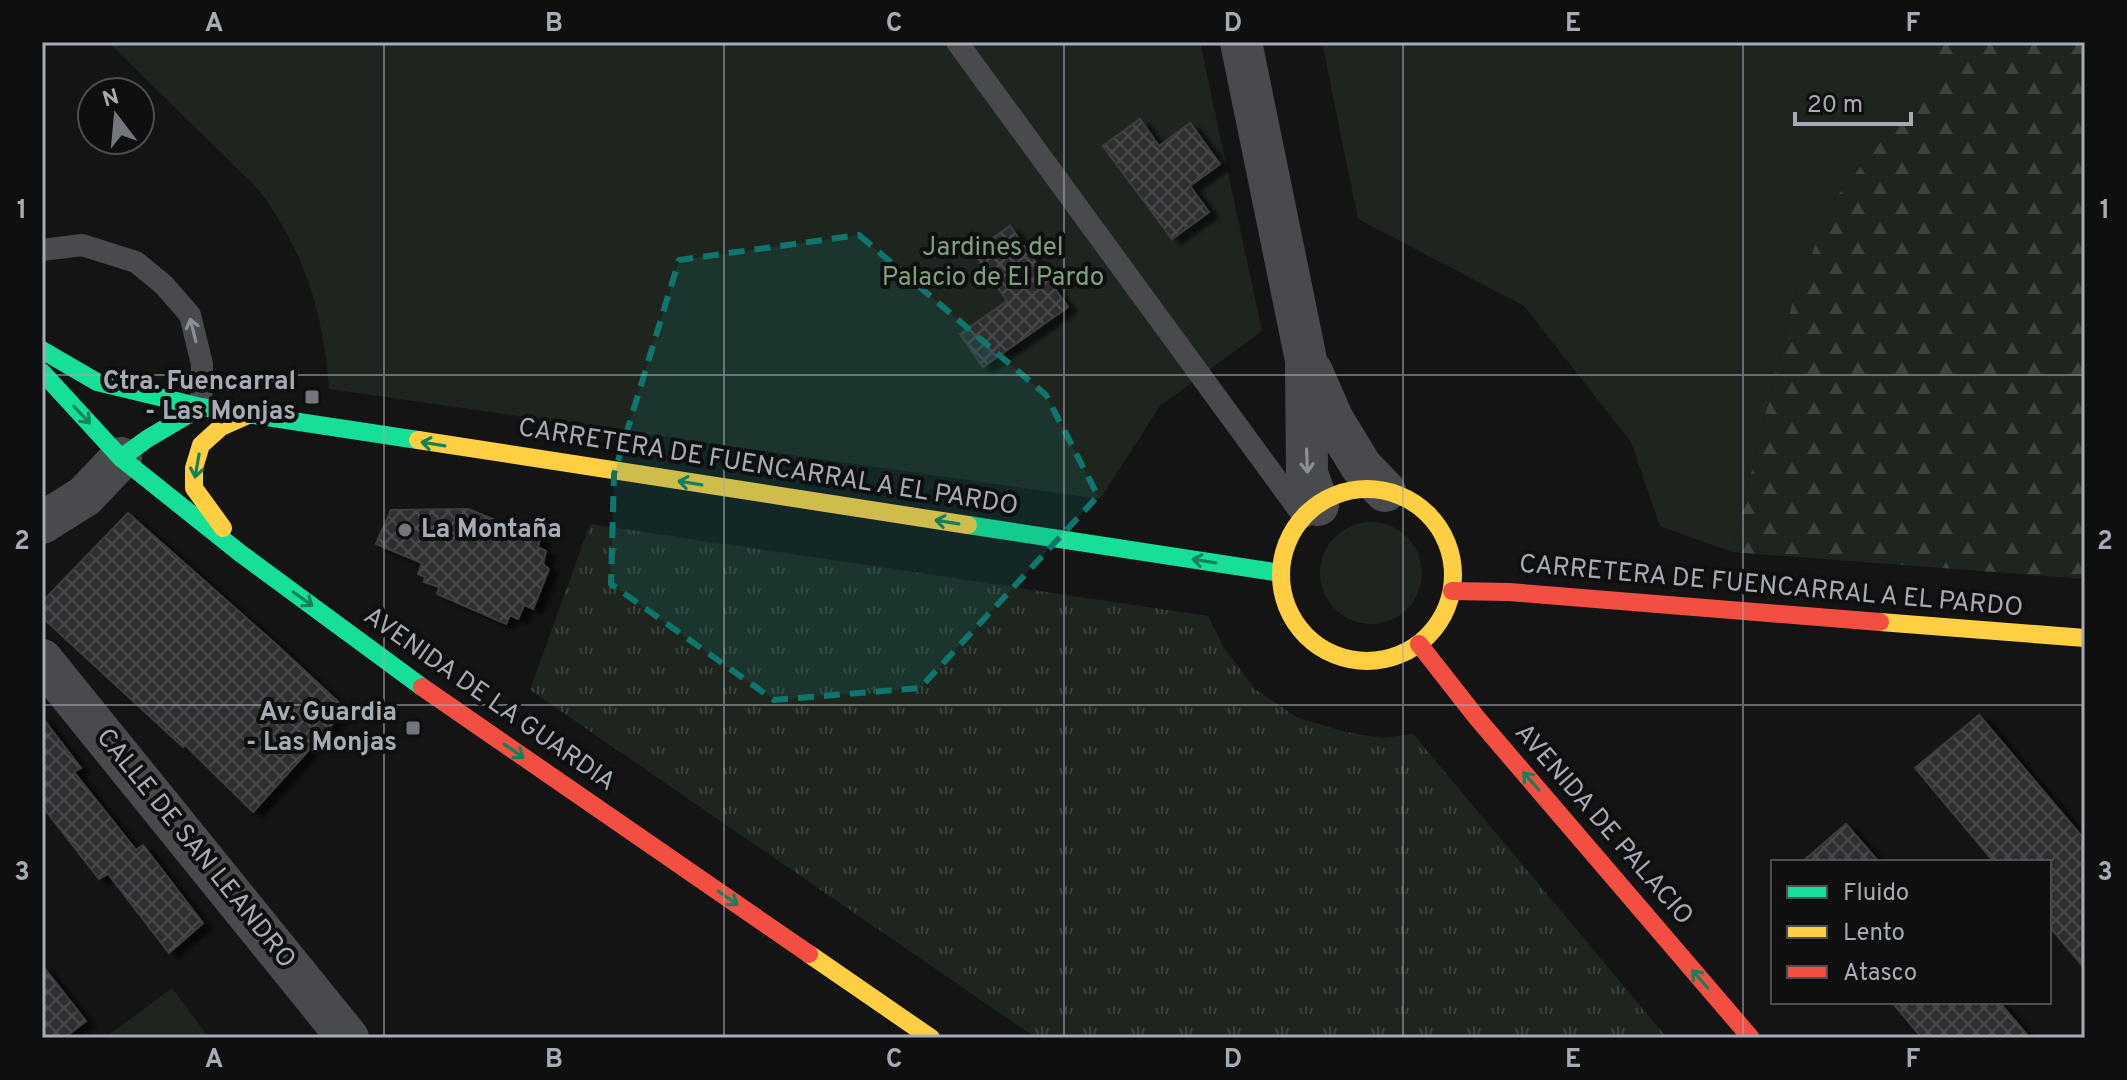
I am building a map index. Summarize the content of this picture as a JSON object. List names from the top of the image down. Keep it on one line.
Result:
{"streets":{"street":["CARRETERA DE FUENCARRAL A EL PARDO","AVENIDA DE LA GUARDIA","AVENIDA DE PALACIO","CALLE DE SAN LEANDRO"]},"crossings":[["CARRETERA DE FUENCARRAL A EL PARDO","AVENIDA DE PALACIO"]],"one_way":["CARRETERA DE FUENCARRAL A EL PARDO","AVENIDA DE LA GUARDIA","AVENIDA DE PALACIO"],"parks":["Jardines del Palacio de El Pardo"],"places":{"transit":["Ctra. Fuencarral - Las Monjas","Av. Guardia - Las Monjas"],"other":["La Montaña"]},"legend":["Fluido","Lento","Atasco"],"scale_bar":"20 m","north":"top","grid":{"columns":["A","B","C","D","E","F"],"rows":["1","2","3"]}}
